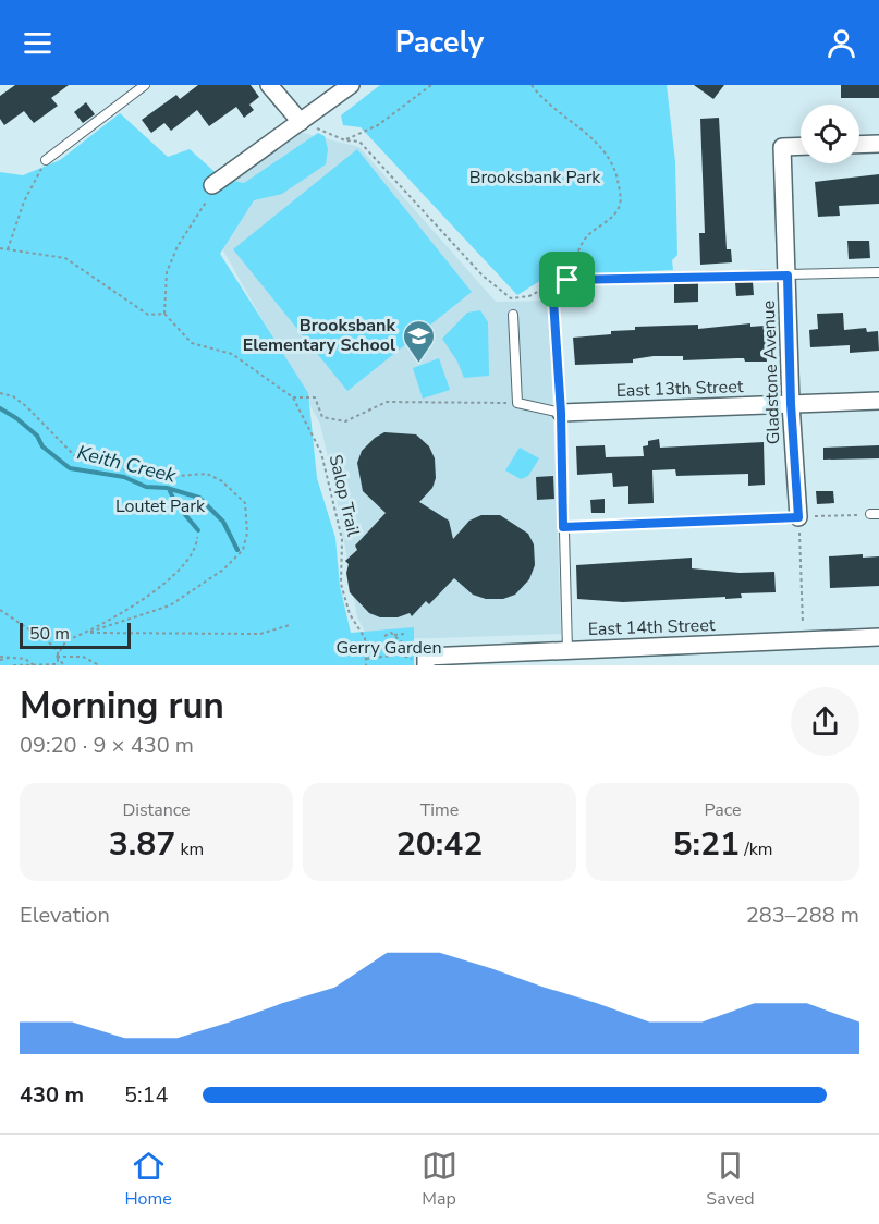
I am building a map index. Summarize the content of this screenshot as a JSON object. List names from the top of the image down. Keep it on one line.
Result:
{"streets":{"street":["Gladstone Avenue","East 13th Street","East 14th Street"],"path":["Salop Trail"]},"crossings":[["Gladstone Avenue","East 13th Street"]],"water":["Keith Creek"],"parks":["Brooksbank Park","Loutet Park","Gerry Garden"],"places":{"school or university":["Brooksbank Elementary School"]},"scale_bar":"50 m","page":{"header":"Pacely","scale":"50 m","heading":["Morning run","09:20 · 9 × 430 m"],"stats":[["Distance","3.87 km"],["Time","20:42"],["Pace","5:21 /km"]],"chart":["Elevation","283–288 m"],"list":[{"name":"430 m","note":"5:14"}],"tabs":["Home","Map","Saved"]}}
